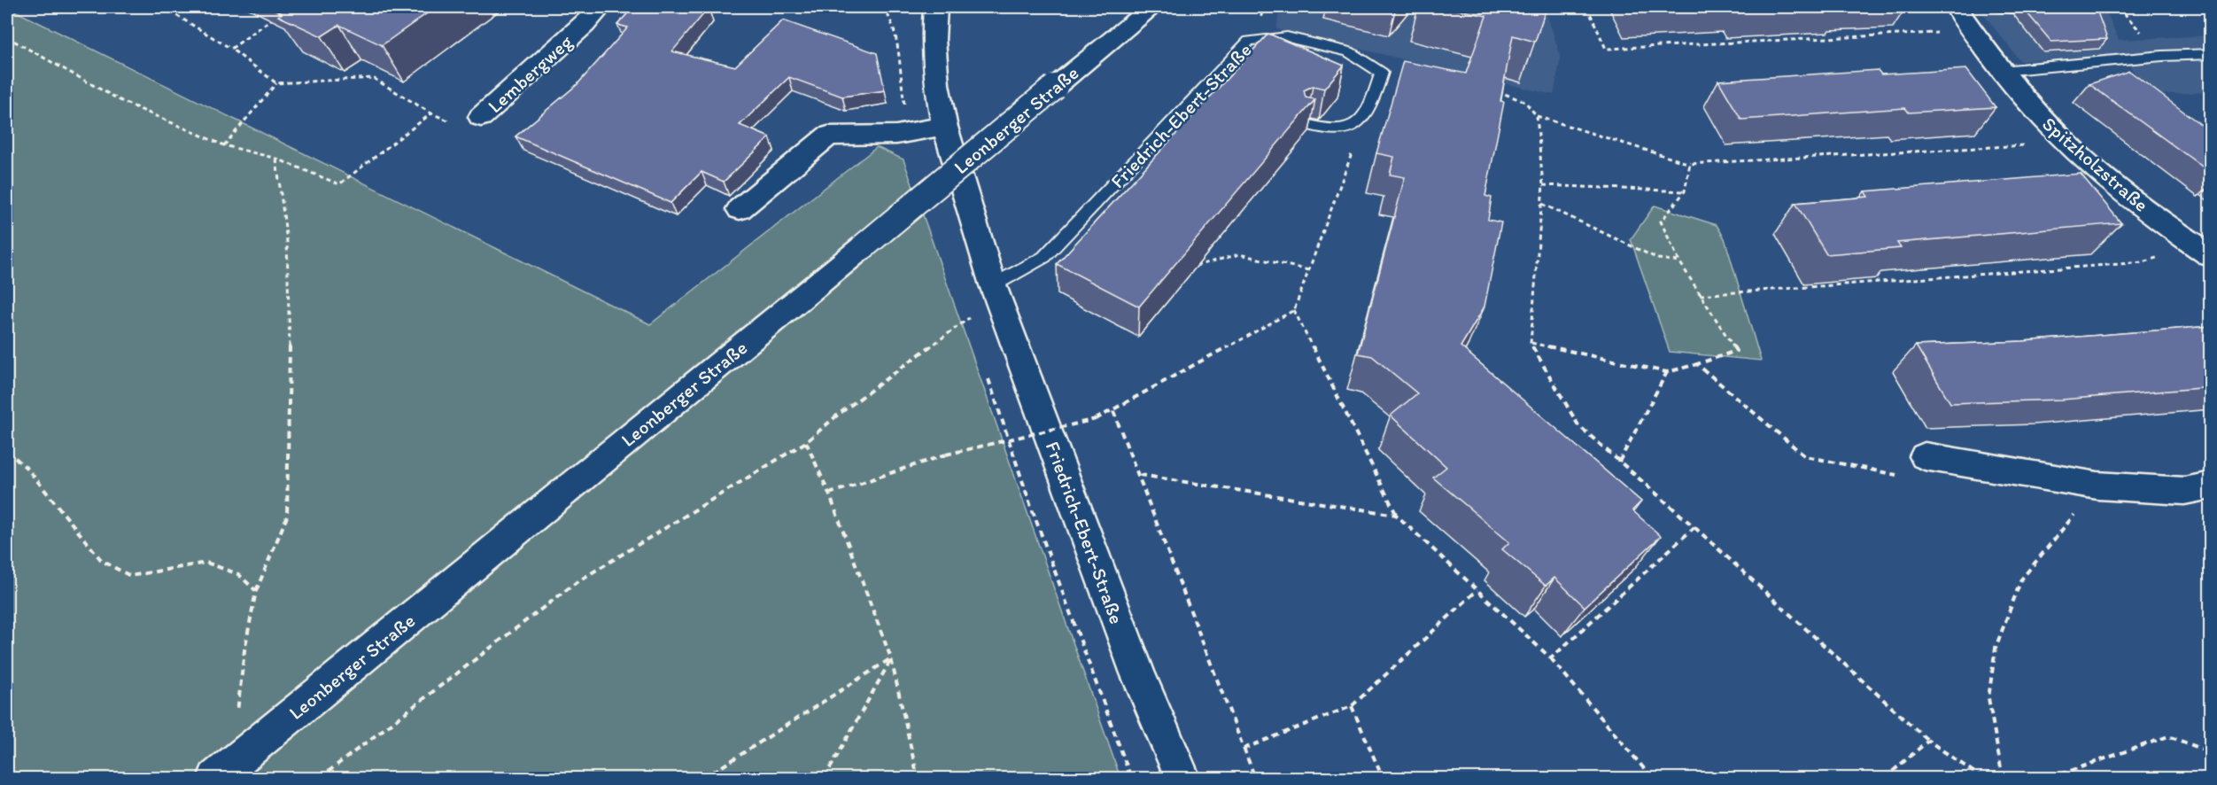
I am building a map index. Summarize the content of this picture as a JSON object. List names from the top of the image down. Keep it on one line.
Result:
{"streets":{"street":["Lembergweg","Friedrich-Ebert-Straße","Leonberger Straße","Spitzholzstraße"]}}
